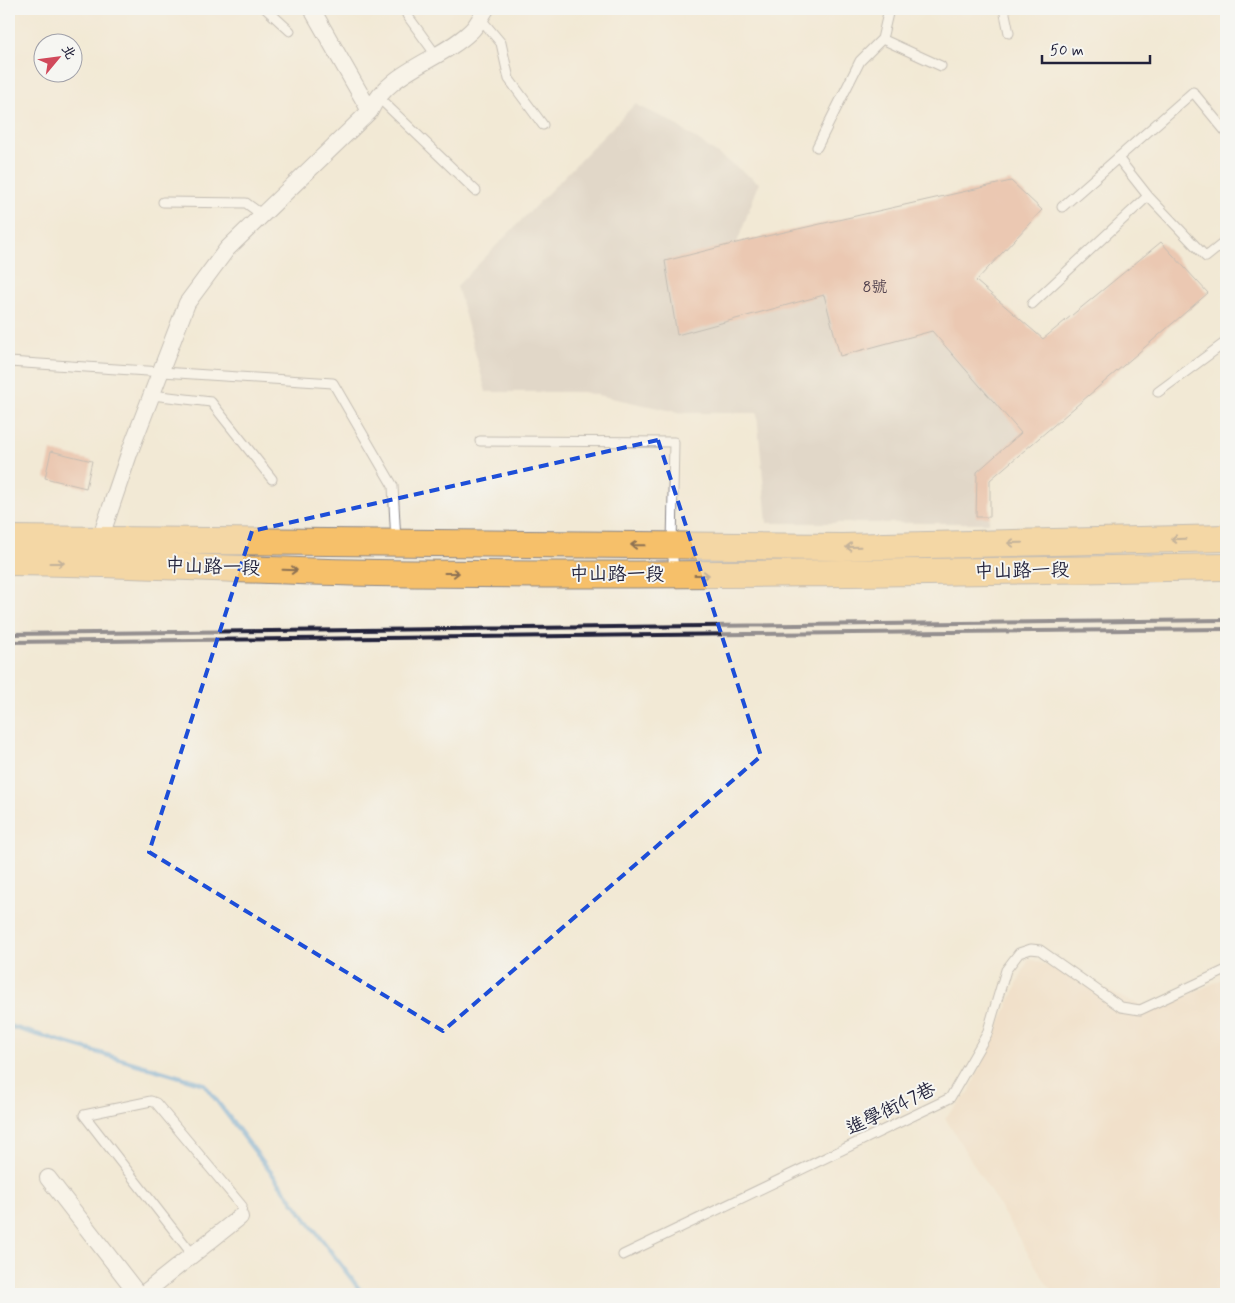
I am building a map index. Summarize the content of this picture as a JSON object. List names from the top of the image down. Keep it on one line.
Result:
{"streets":{"main road":["中山路一段"],"lane":["進學街47巷"]},"house_numbers":["8號"],"scale_bar":"50 m","north":"top right"}
